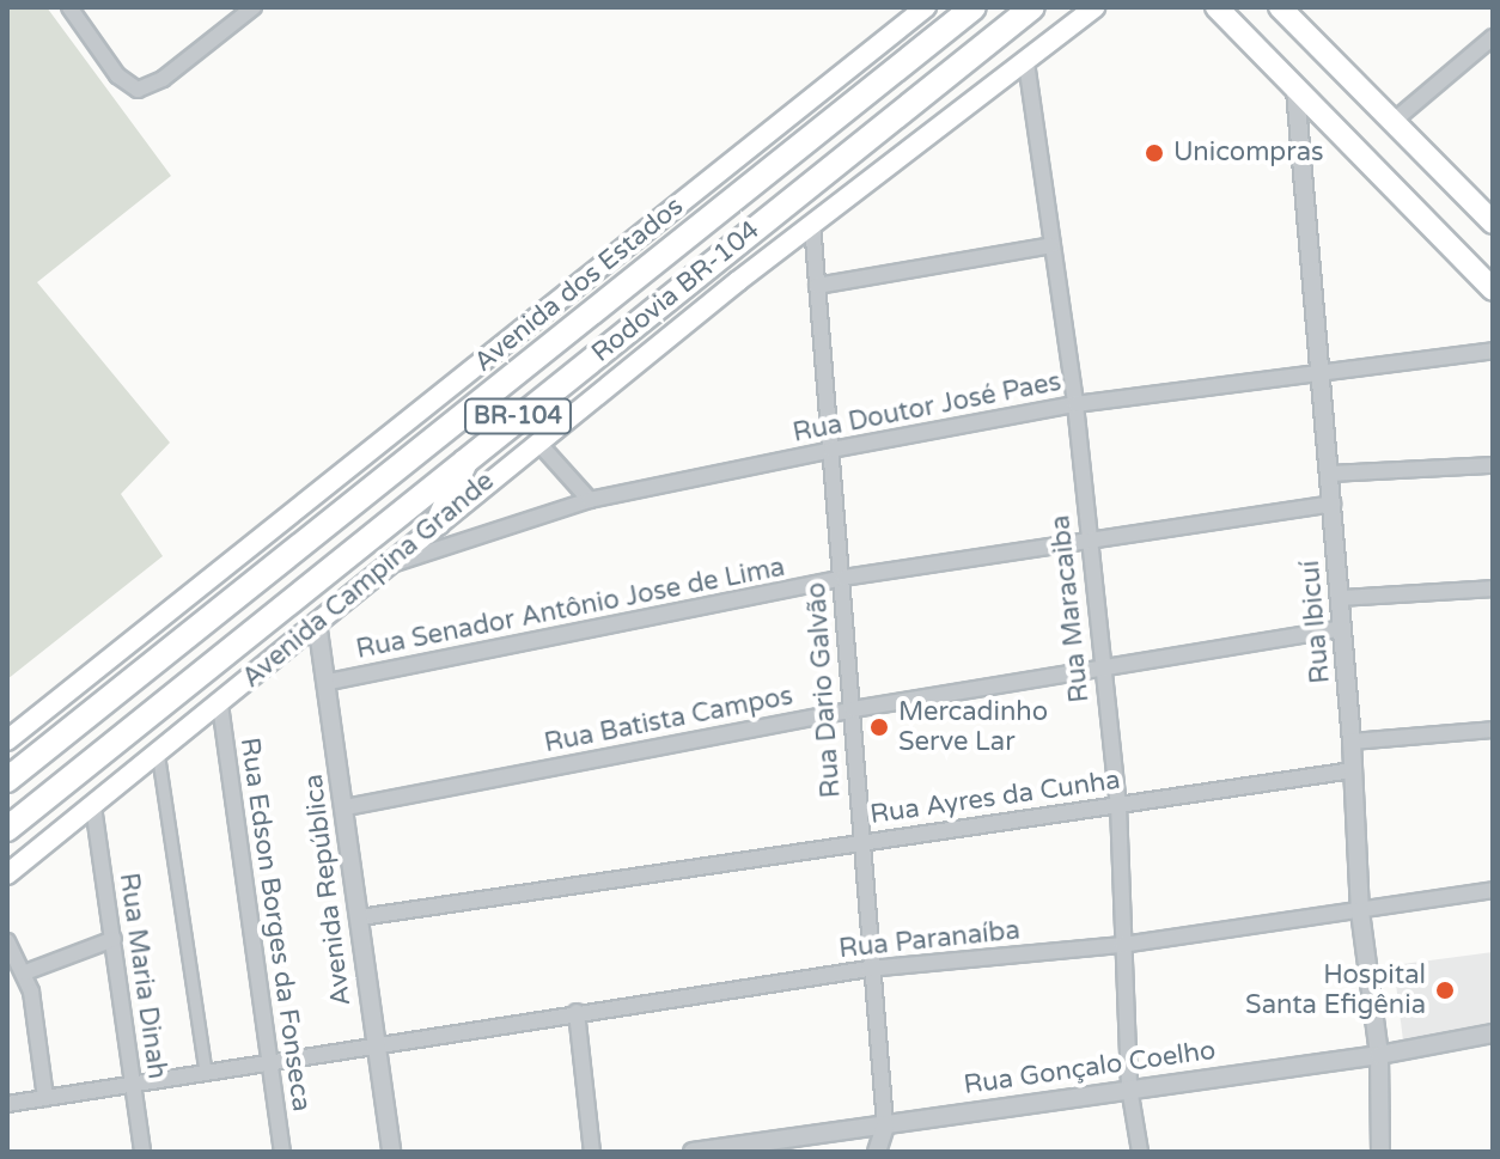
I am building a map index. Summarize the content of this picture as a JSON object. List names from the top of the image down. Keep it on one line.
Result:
{"streets":{"highway":["Rodovia BR-104","BR-104"],"main road":["Avenida dos Estados","Avenida Campina Grande"],"street":["Rua Doutor José Paes","Rua Senador Antônio Jose de Lima","Rua Maracaiba","Rua Ibicuí","Rua Dario Galvão","Rua Batista Campos","Rua Ayres da Cunha","Avenida República","Rua Edson Borges da Fonseca","Rua Paranaíba","Rua Maria Dinah","Rua Gonçalo Coelho"]},"crossings":[["Rua Doutor José Paes","Avenida Campina Grande"],["Rua Doutor José Paes","Rua Maracaiba"],["Rua Doutor José Paes","Rua Ibicuí"],["Rua Doutor José Paes","Rua Dario Galvão"],["Avenida Campina Grande","Rua Maracaiba"],["Avenida Campina Grande","Rua Dario Galvão"],["Avenida Campina Grande","Avenida República"],["Avenida Campina Grande","Rua Edson Borges da Fonseca"],["Avenida Campina Grande","Rua Maria Dinah"],["Rua Senador Antônio Jose de Lima","Rua Maracaiba"],["Rua Senador Antônio Jose de Lima","Rua Ibicuí"],["Rua Senador Antônio Jose de Lima","Rua Dario Galvão"],["Rua Senador Antônio Jose de Lima","Avenida República"],["Rua Maracaiba","Rua Batista Campos"],["Rua Maracaiba","Rua Ayres da Cunha"],["Rua Maracaiba","Rua Paranaíba"],["Rua Maracaiba","Rua Gonçalo Coelho"],["Rua Ibicuí","Rua Batista Campos"],["Rua Ibicuí","Rua Ayres da Cunha"],["Rua Ibicuí","Rua Paranaíba"],["Rua Ibicuí","Rua Gonçalo Coelho"],["Rua Dario Galvão","Rua Batista Campos"],["Rua Dario Galvão","Rua Ayres da Cunha"],["Rua Dario Galvão","Rua Paranaíba"],["Rua Dario Galvão","Rua Gonçalo Coelho"],["Rua Batista Campos","Avenida República"],["Rua Ayres da Cunha","Avenida República"],["Avenida República","Rua Paranaíba"],["Rua Edson Borges da Fonseca","Rua Paranaíba"],["Rua Paranaíba","Rua Maria Dinah"]],"places":["Unicompras","Mercadinho Serve Lar","Hospital Santa Efigênia"]}
